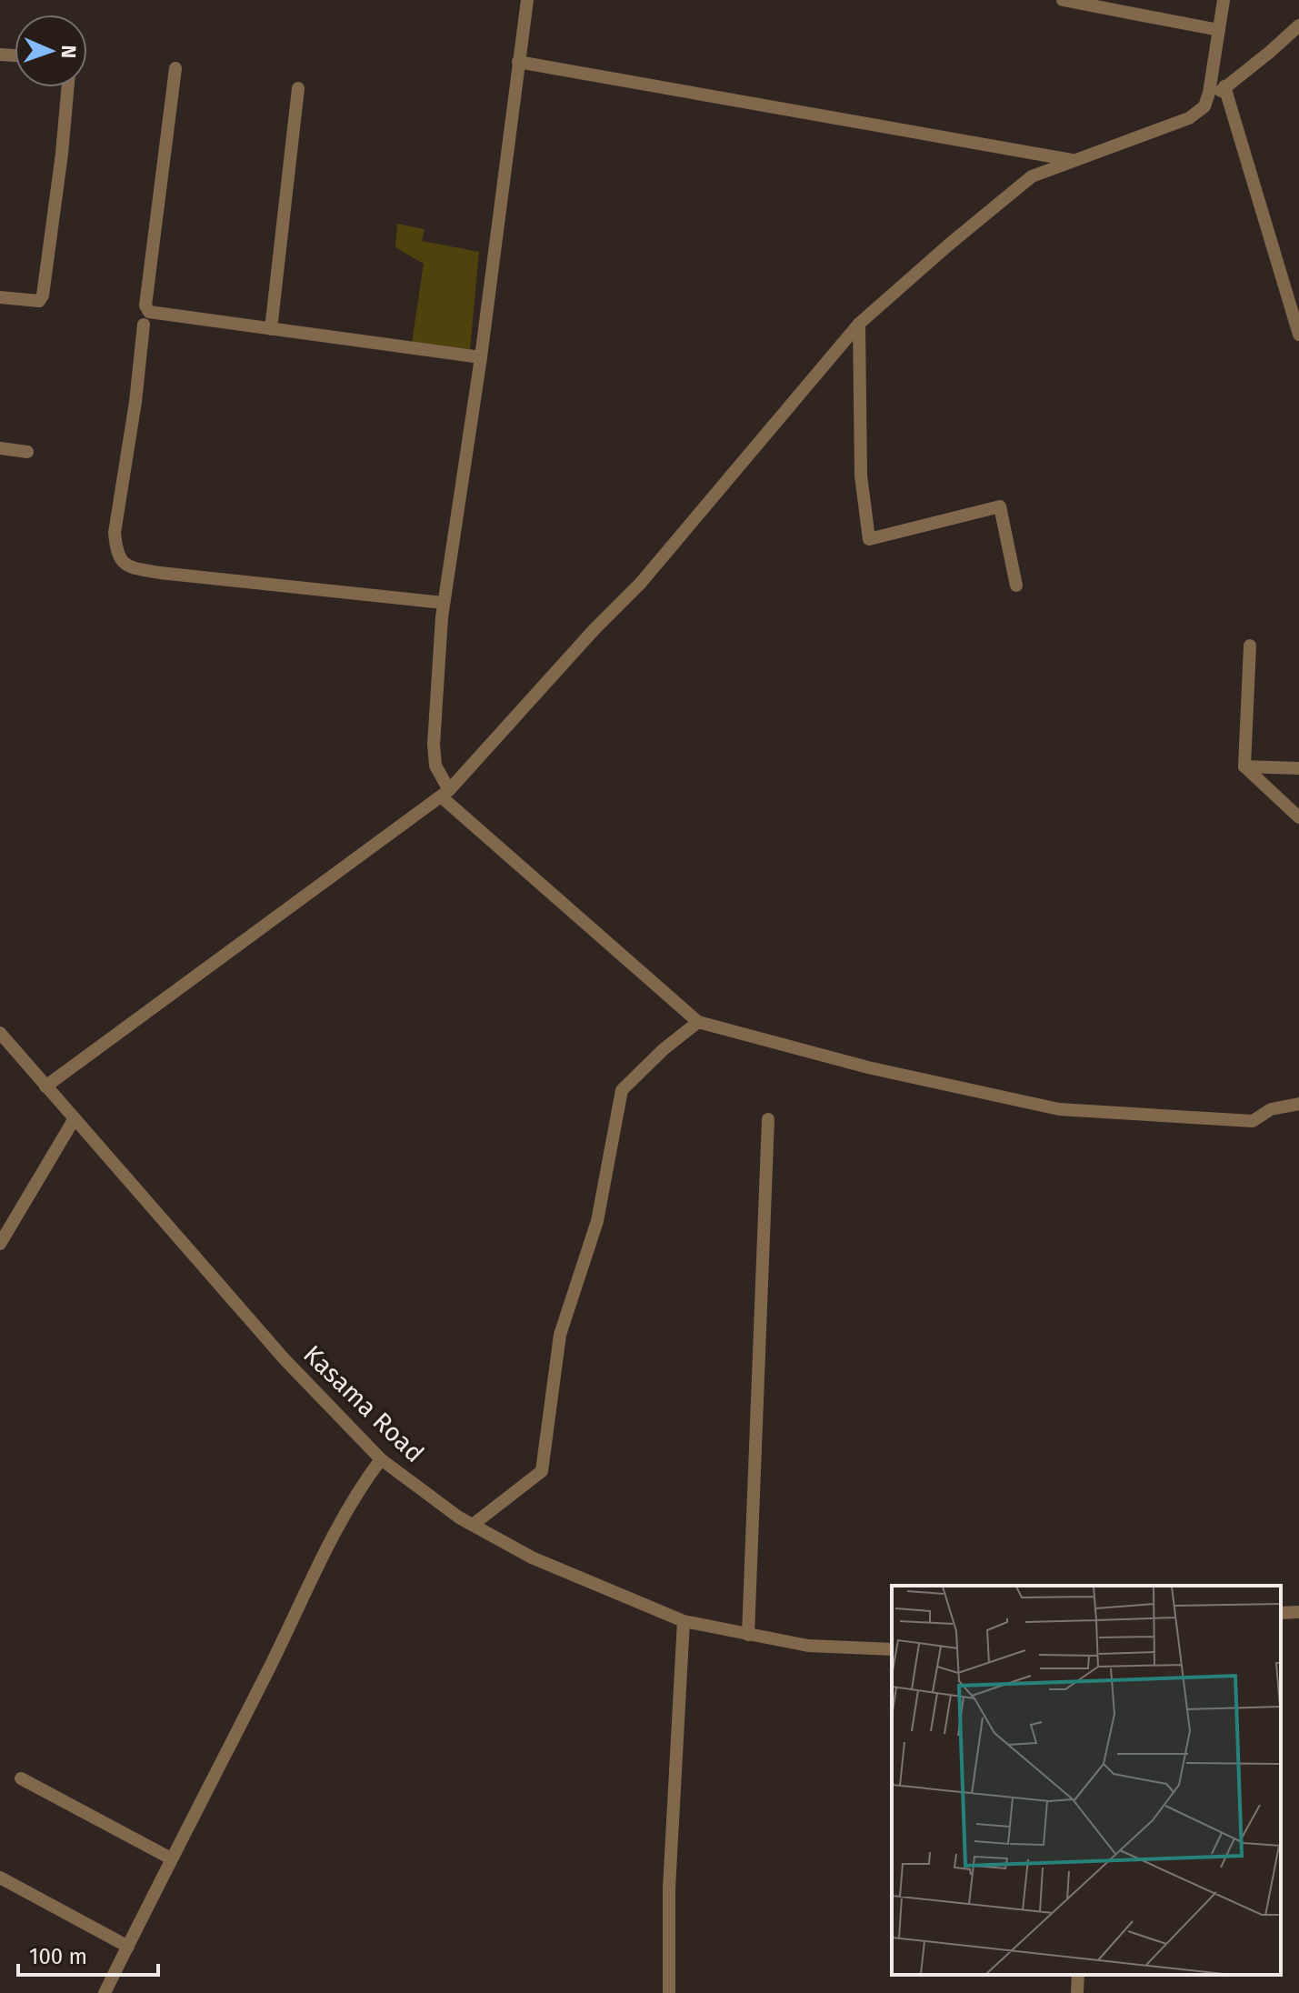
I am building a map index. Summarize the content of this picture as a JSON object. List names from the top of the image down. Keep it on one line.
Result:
{"streets":{"street":["Kasama Road"]},"scale_bar":"100 m","north":"right"}
